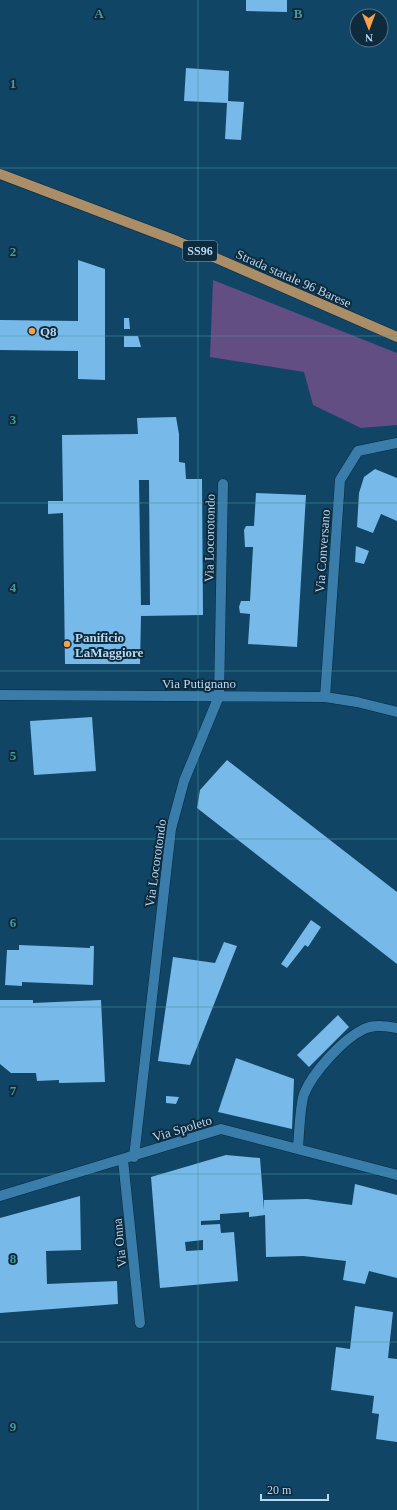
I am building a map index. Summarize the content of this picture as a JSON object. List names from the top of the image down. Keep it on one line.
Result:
{"streets":{"main road":["SS96","Strada statale 96 Barese"],"street":["Via Locorotondo","Via Conversano","Via Putignano","Via Spoleto","Via Onna"]},"crossings":[["Via Locorotondo","Via Putignano"],["Via Locorotondo","Via Spoleto"],["Via Conversano","Via Putignano"],["Via Spoleto","Via Onna"]],"places":["Q8","Panificio LaMaggiore"],"scale_bar":"20 m","north":"bottom","grid":{"columns":["A","B"],"rows":["1","2","3","4","5","6","7","8","9"]}}
